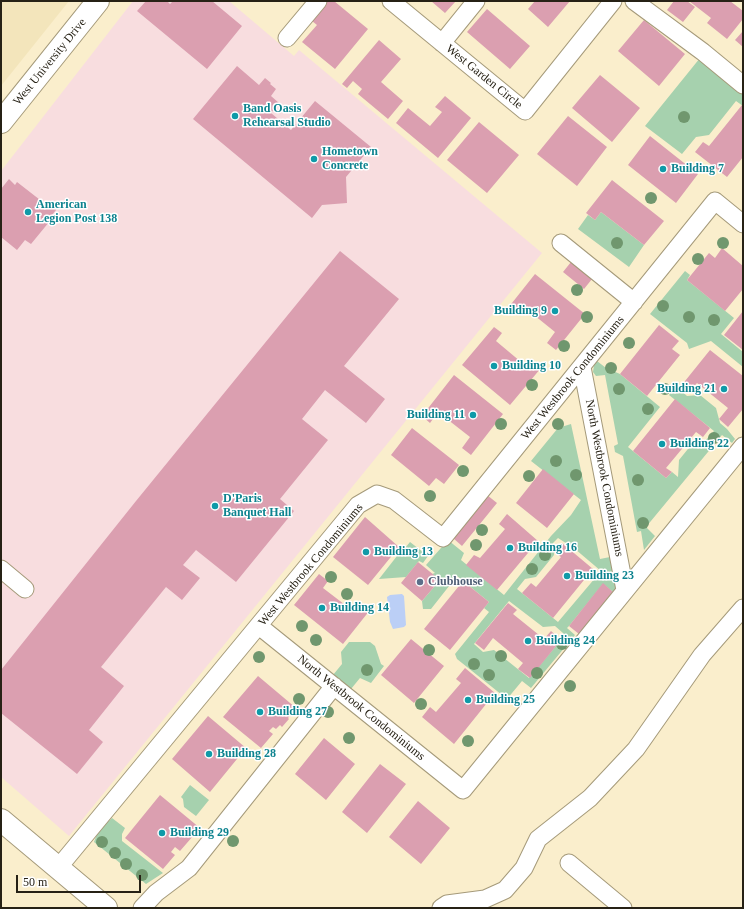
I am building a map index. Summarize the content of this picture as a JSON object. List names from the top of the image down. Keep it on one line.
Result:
{"streets":{"main road":["West University Drive"],"street":["West Garden Circle","West Westbrook Condominiums","North Westbrook Condominiums"]},"crossings":[["West Westbrook Condominiums","North Westbrook Condominiums"]],"places":["Band Oasis Rehearsal Studio","Hometown Concrete","Building 7","American Legion Post 138","Building 9","Building 10","Building 21","Building 11","Building 22","D'Paris Banquet Hall","Building 16","Building 13","Building 23","Clubhouse","Building 14","Building 24","Building 25","Building 27","Building 28","Building 29"],"scale_bar":"50 m"}
